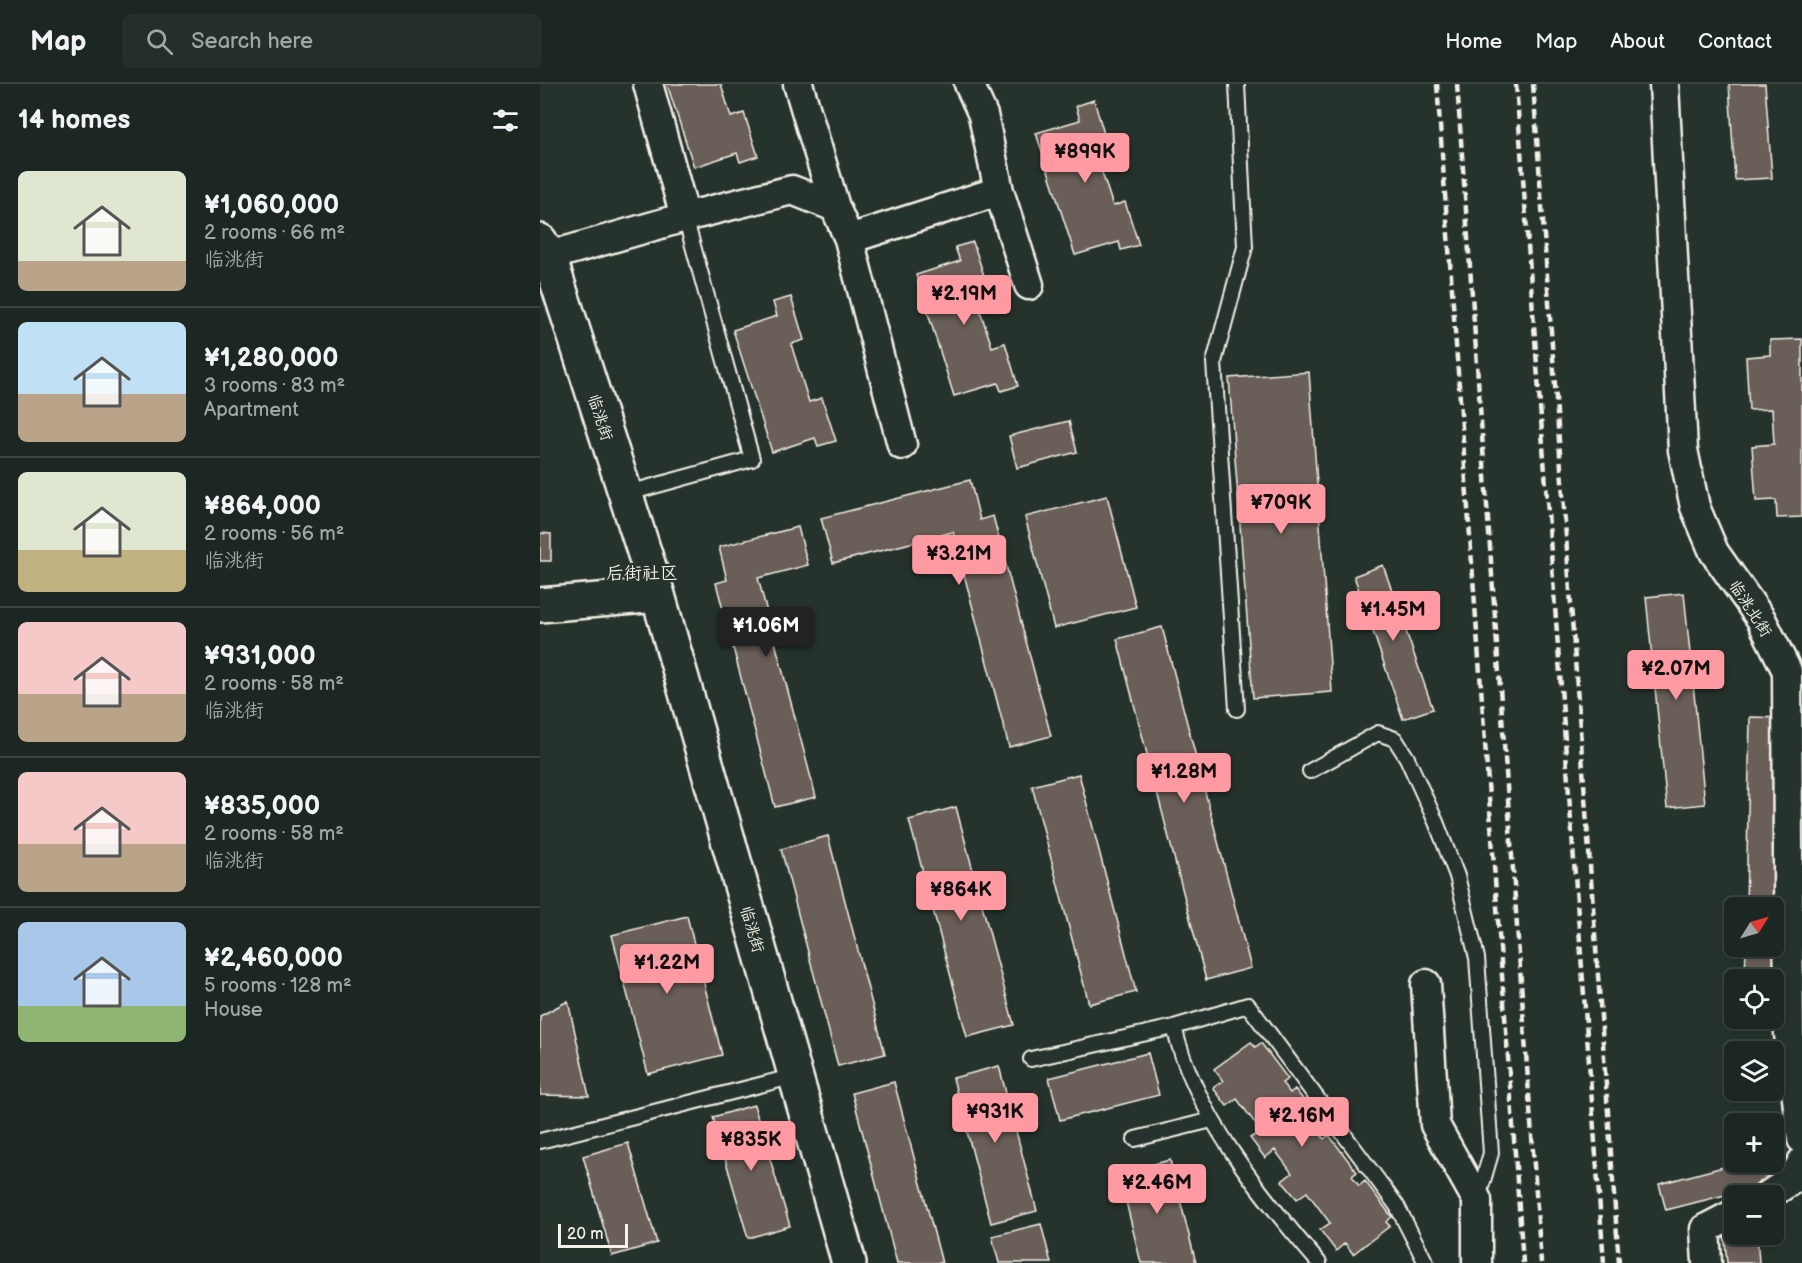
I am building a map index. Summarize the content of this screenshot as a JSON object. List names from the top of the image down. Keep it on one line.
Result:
{"streets":{"street":["临洮街","临洮北街"]},"districts":["后街社区"],"scale_bar":"20 m","north":"top right","page":{"header":"Map","search":"Search here","nav":["Home","Map","About","Contact"],"heading":"14 homes","price":["¥899K","¥2.19M","¥709K","¥3.21M","¥1.45M","¥1.06M","¥2.07M","¥1.28M","¥864K","¥1.22M","¥931K","¥2.16M","¥835K","¥2.46M"],"list":[{"name":"¥1,060,000","note":"2 rooms · 66 m² · 临洮街"},{"name":"¥1,280,000","note":"3 rooms · 83 m² · Apartment"},{"name":"¥864,000","note":"2 rooms · 56 m² · 临洮街"},{"name":"¥931,000","note":"2 rooms · 58 m² · 临洮街"},{"name":"¥835,000","note":"2 rooms · 58 m² · 临洮街"},{"name":"¥2,460,000","note":"5 rooms · 128 m² · House"}],"map_buttons":["+","−"],"scale":"20 m"}}
